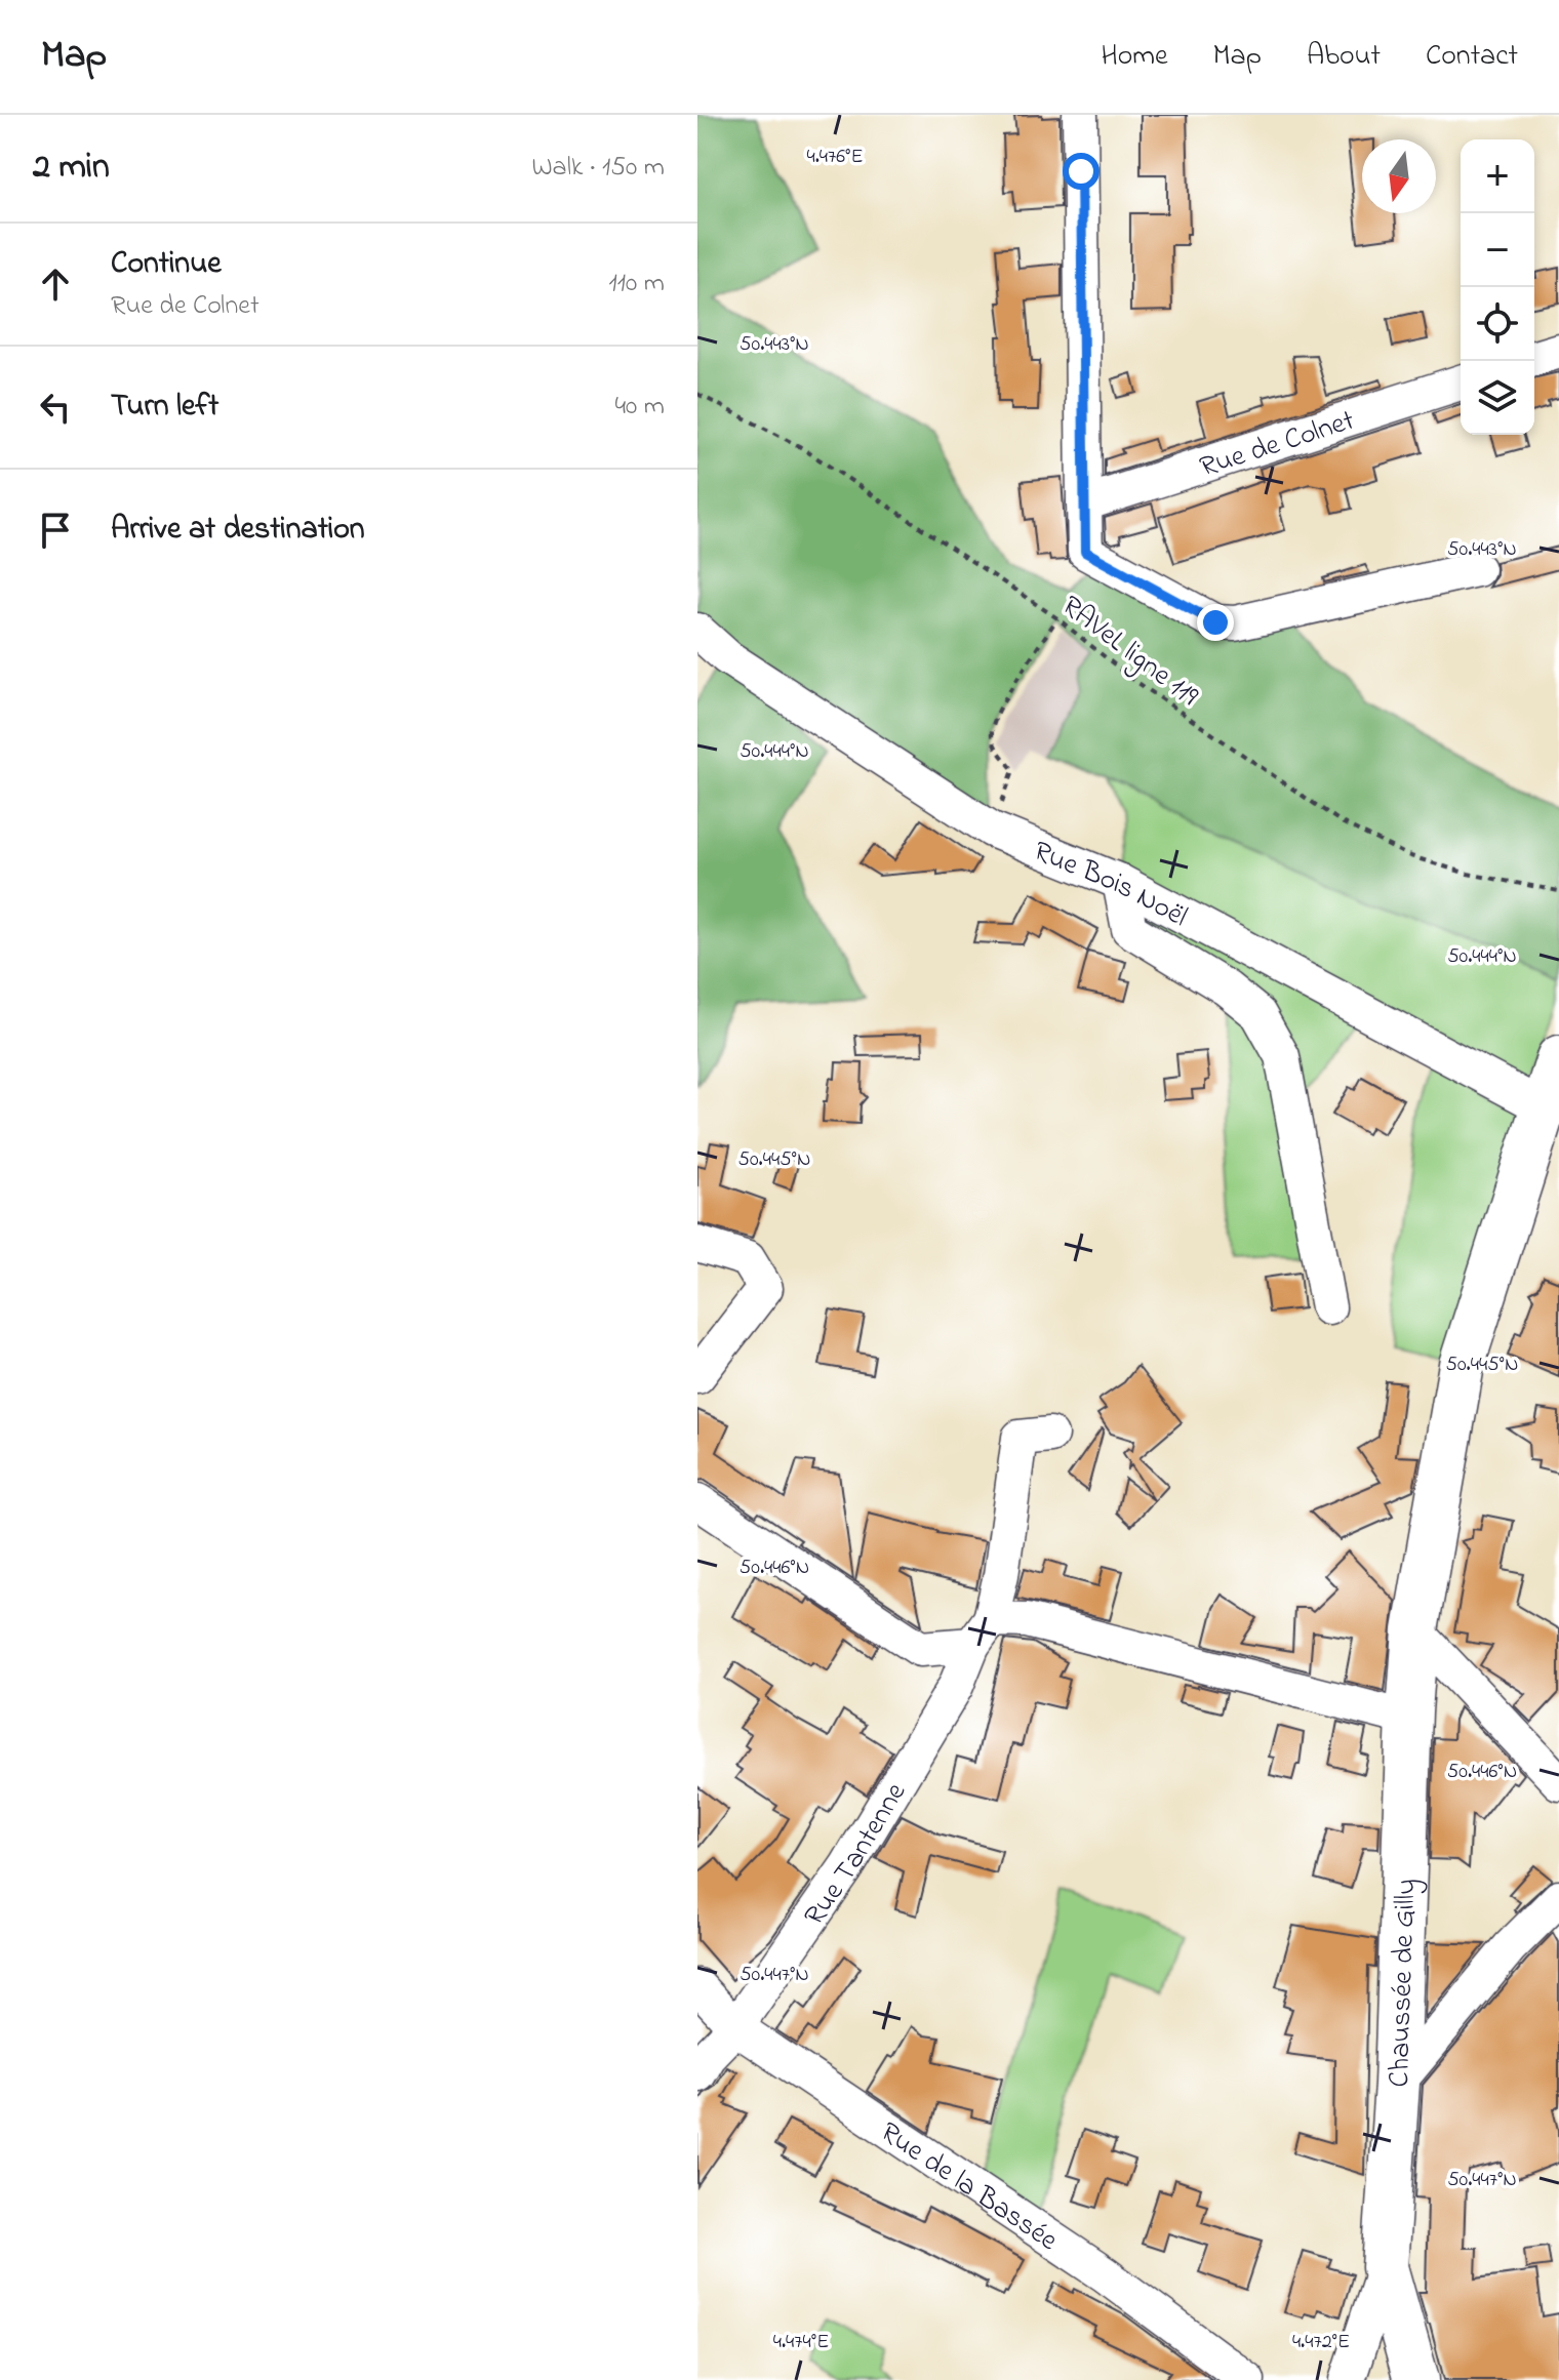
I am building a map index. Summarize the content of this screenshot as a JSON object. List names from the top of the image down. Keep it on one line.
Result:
{"streets":{"main road":["Chaussée de Gilly"],"street":["Rue de Colnet","Rue Bois Noël","Rue Tantenne","Rue de la Bassée"],"path":["RAVeL ligne 119"]},"crossings":[["Rue Bois Noël","Chaussée de Gilly"],["Rue Tantenne","Rue de la Bassée"]],"north":"bottom","page":{"header":"Map","nav":["Home","Map","About","Contact"],"heading":["2 min","Walk · 150 m"],"map_buttons":["+","−"],"list":[["Continue","Rue de Colnet","110 m"],["Turn left","40 m"],"Arrive at destination"]},"coordinates":["4.476°E","50.443°N","50.444°N","50.445°N","50.446°N","50.447°N","4.474°E","4.472°E"]}
